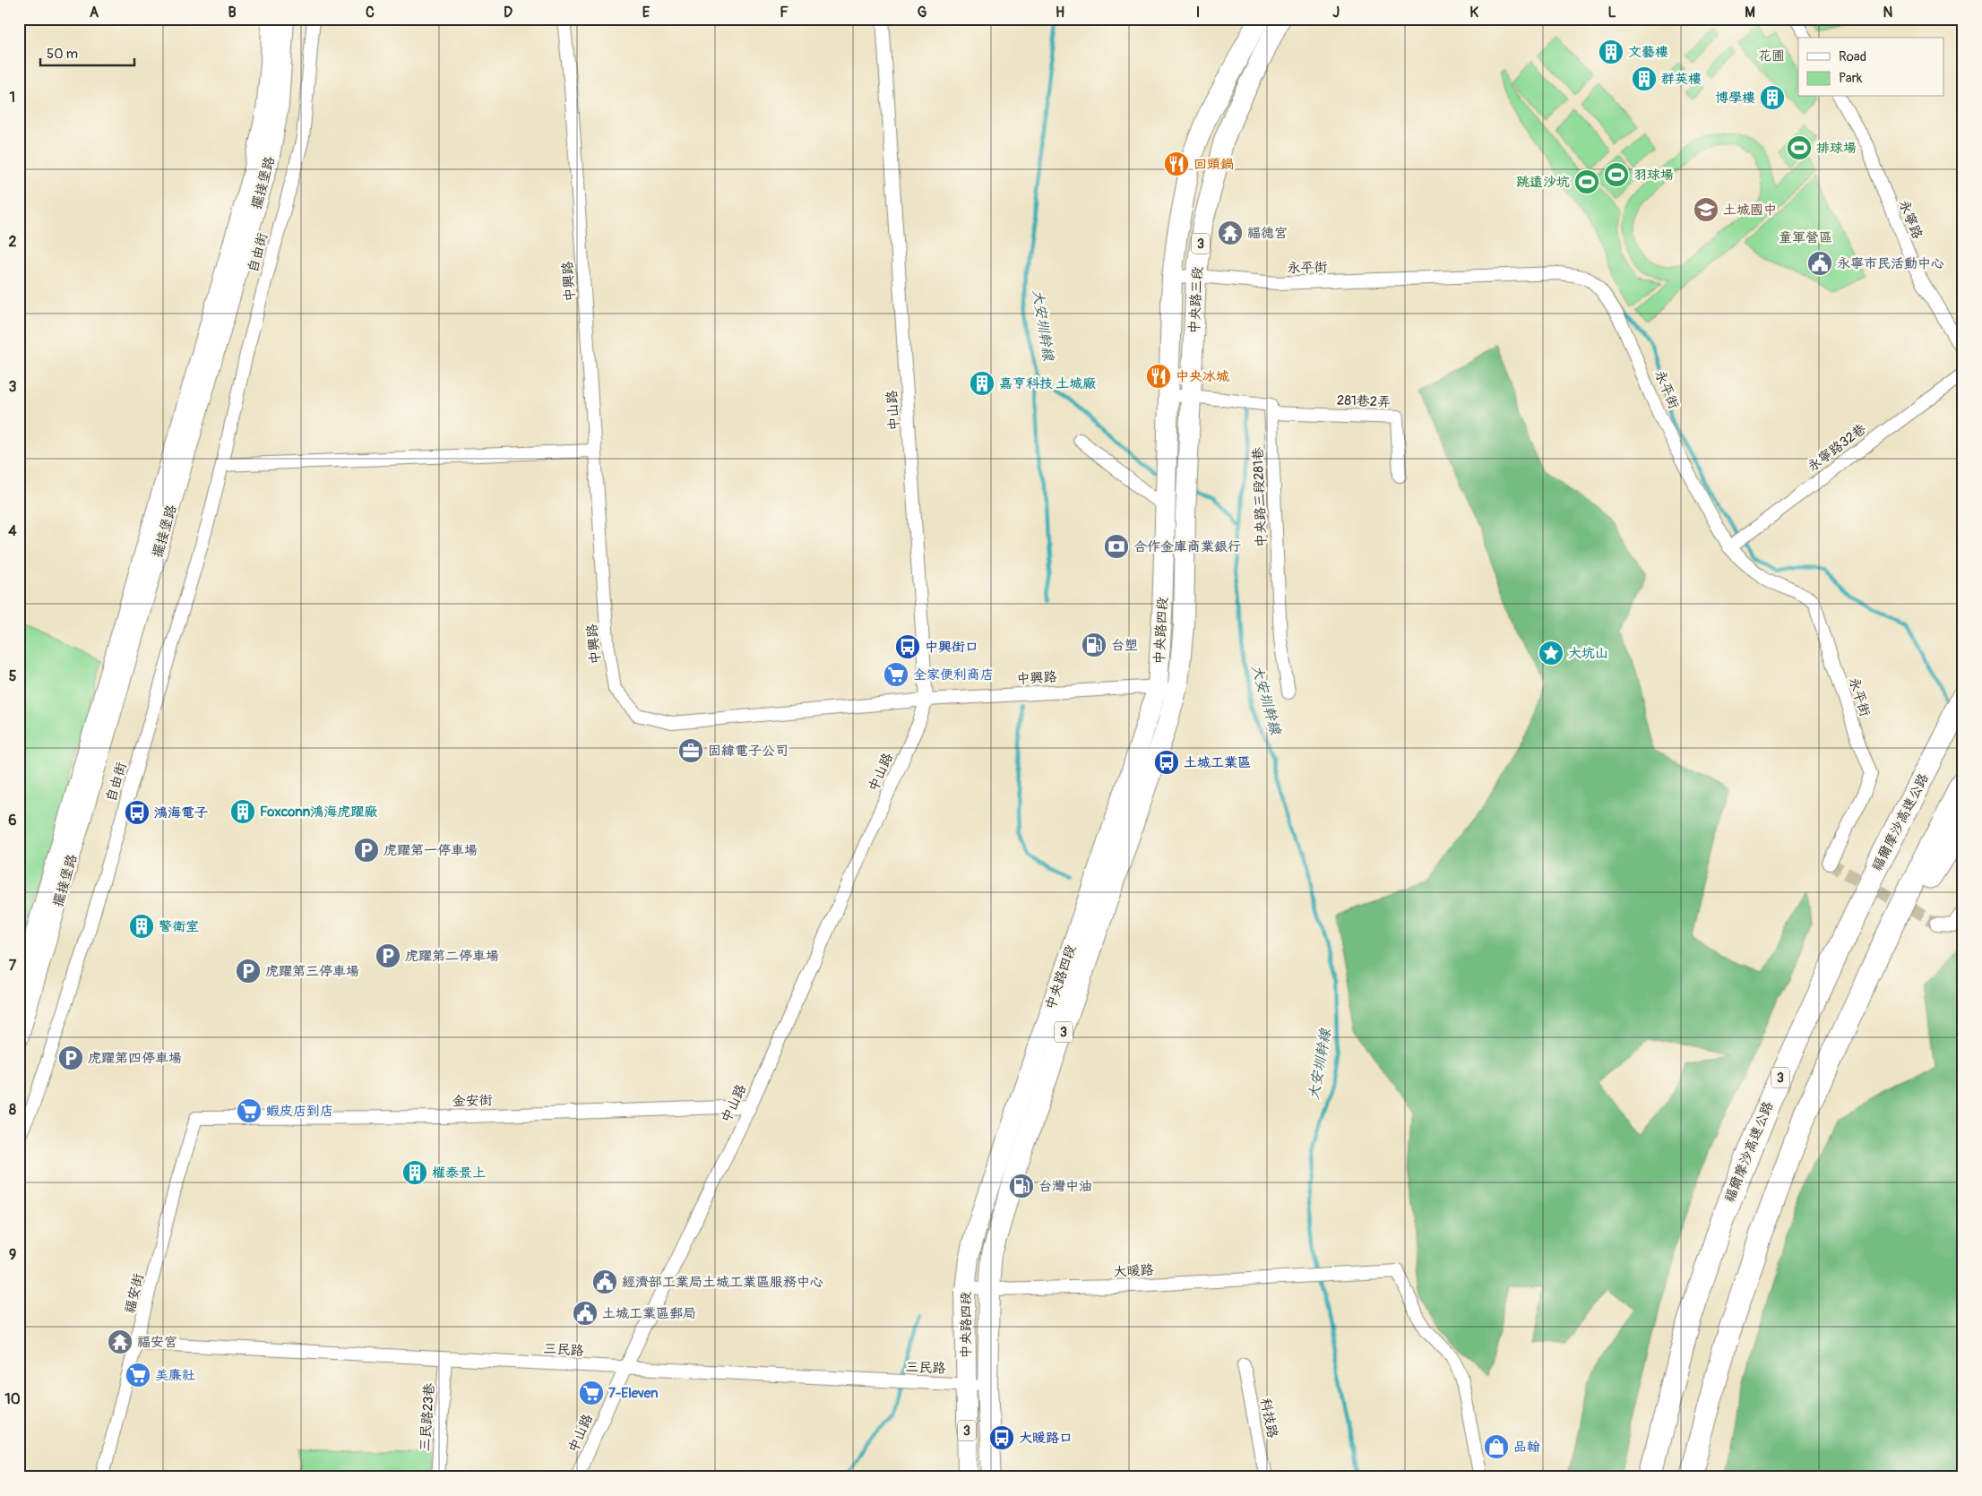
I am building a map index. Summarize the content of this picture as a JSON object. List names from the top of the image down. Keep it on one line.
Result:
{"streets":{"highway":["3","福爾摩沙高速公路"],"main road":["中央路三段","中央路四段"],"street":["擺接堡路","永寧路","自由街","永平街","中興路","281巷2弄","中山路","永寧路32巷","中央路三段281巷","金安街","大暖路","福安街","三民路","三民路23巷","科技路"]},"crossings":[["永平街","中央路三段"],["永平街","永寧路32巷"],["中興路","中山路"],["中興路","中央路四段"],["中央路三段","中央路四段"],["281巷2弄","中央路三段281巷"],["中山路","金安街"],["中山路","三民路"],["中央路四段","大暖路"],["中央路四段","三民路"],["金安街","福安街"],["福安街","三民路"],["三民路","三民路23巷"]],"water":["大安圳幹線"],"parks":["花圃","童軍營區"],"places":{"building":["文藝樓","群英樓","博學樓","嘉亨科技 土城廠","Foxconn鴻海虎躍廠","警衛室","權泰景上"],"sports":["排球場","羽球場","跳遠沙坑"],"restaurant":["回頭鍋","中央冰城"],"school or university":["土城國中"],"temple":["福德宮","福安宮"],"public building":["永寧市民活動中心","經濟部工業局土城工業區服務中心","土城工業區郵局"],"bank":["合作金庫商業銀行"],"fuel station":["台塑","台灣中油"],"bus stop":["中興街口","土城工業區","鴻海電子","大暖路口"],"place":["大坑山"],"supermarket":["全家便利商店","蝦皮店到店","美廉社","7-Eleven"],"office":["固緯電子公司"],"parking":["虎躍第一停車場","虎躍第二停車場","虎躍第三停車場","虎躍第四停車場"],"shop":["品翰"]},"legend":["Road","Park"],"scale_bar":"50 m","grid":{"columns":["A","B","C","D","E","F","G","H","I","J","K","L","M","N"],"rows":["1","2","3","4","5","6","7","8","9","10"]}}
